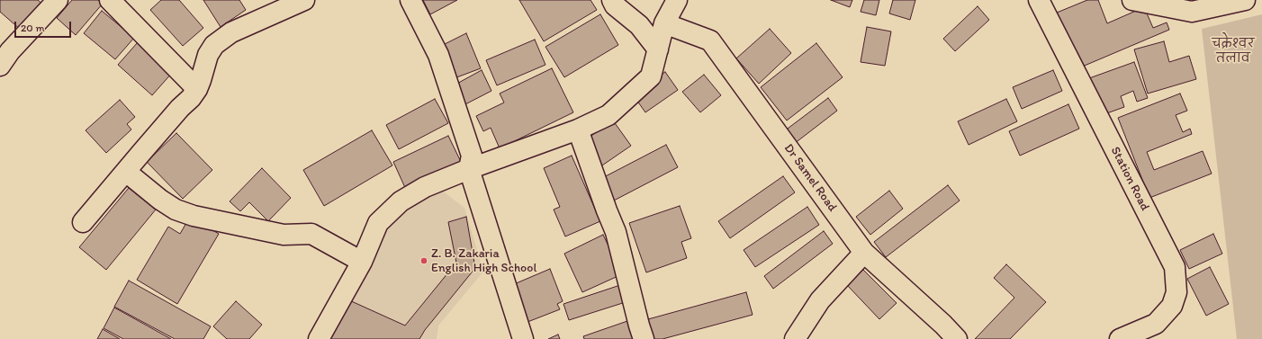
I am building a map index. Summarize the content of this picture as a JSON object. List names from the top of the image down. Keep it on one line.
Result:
{"streets":{"street":["Dr Samel Road","Station Road"]},"parks":["चक्रेश्वर तलाव"],"places":["Z. B. Zakaria English High School"],"scale_bar":"20 m"}
